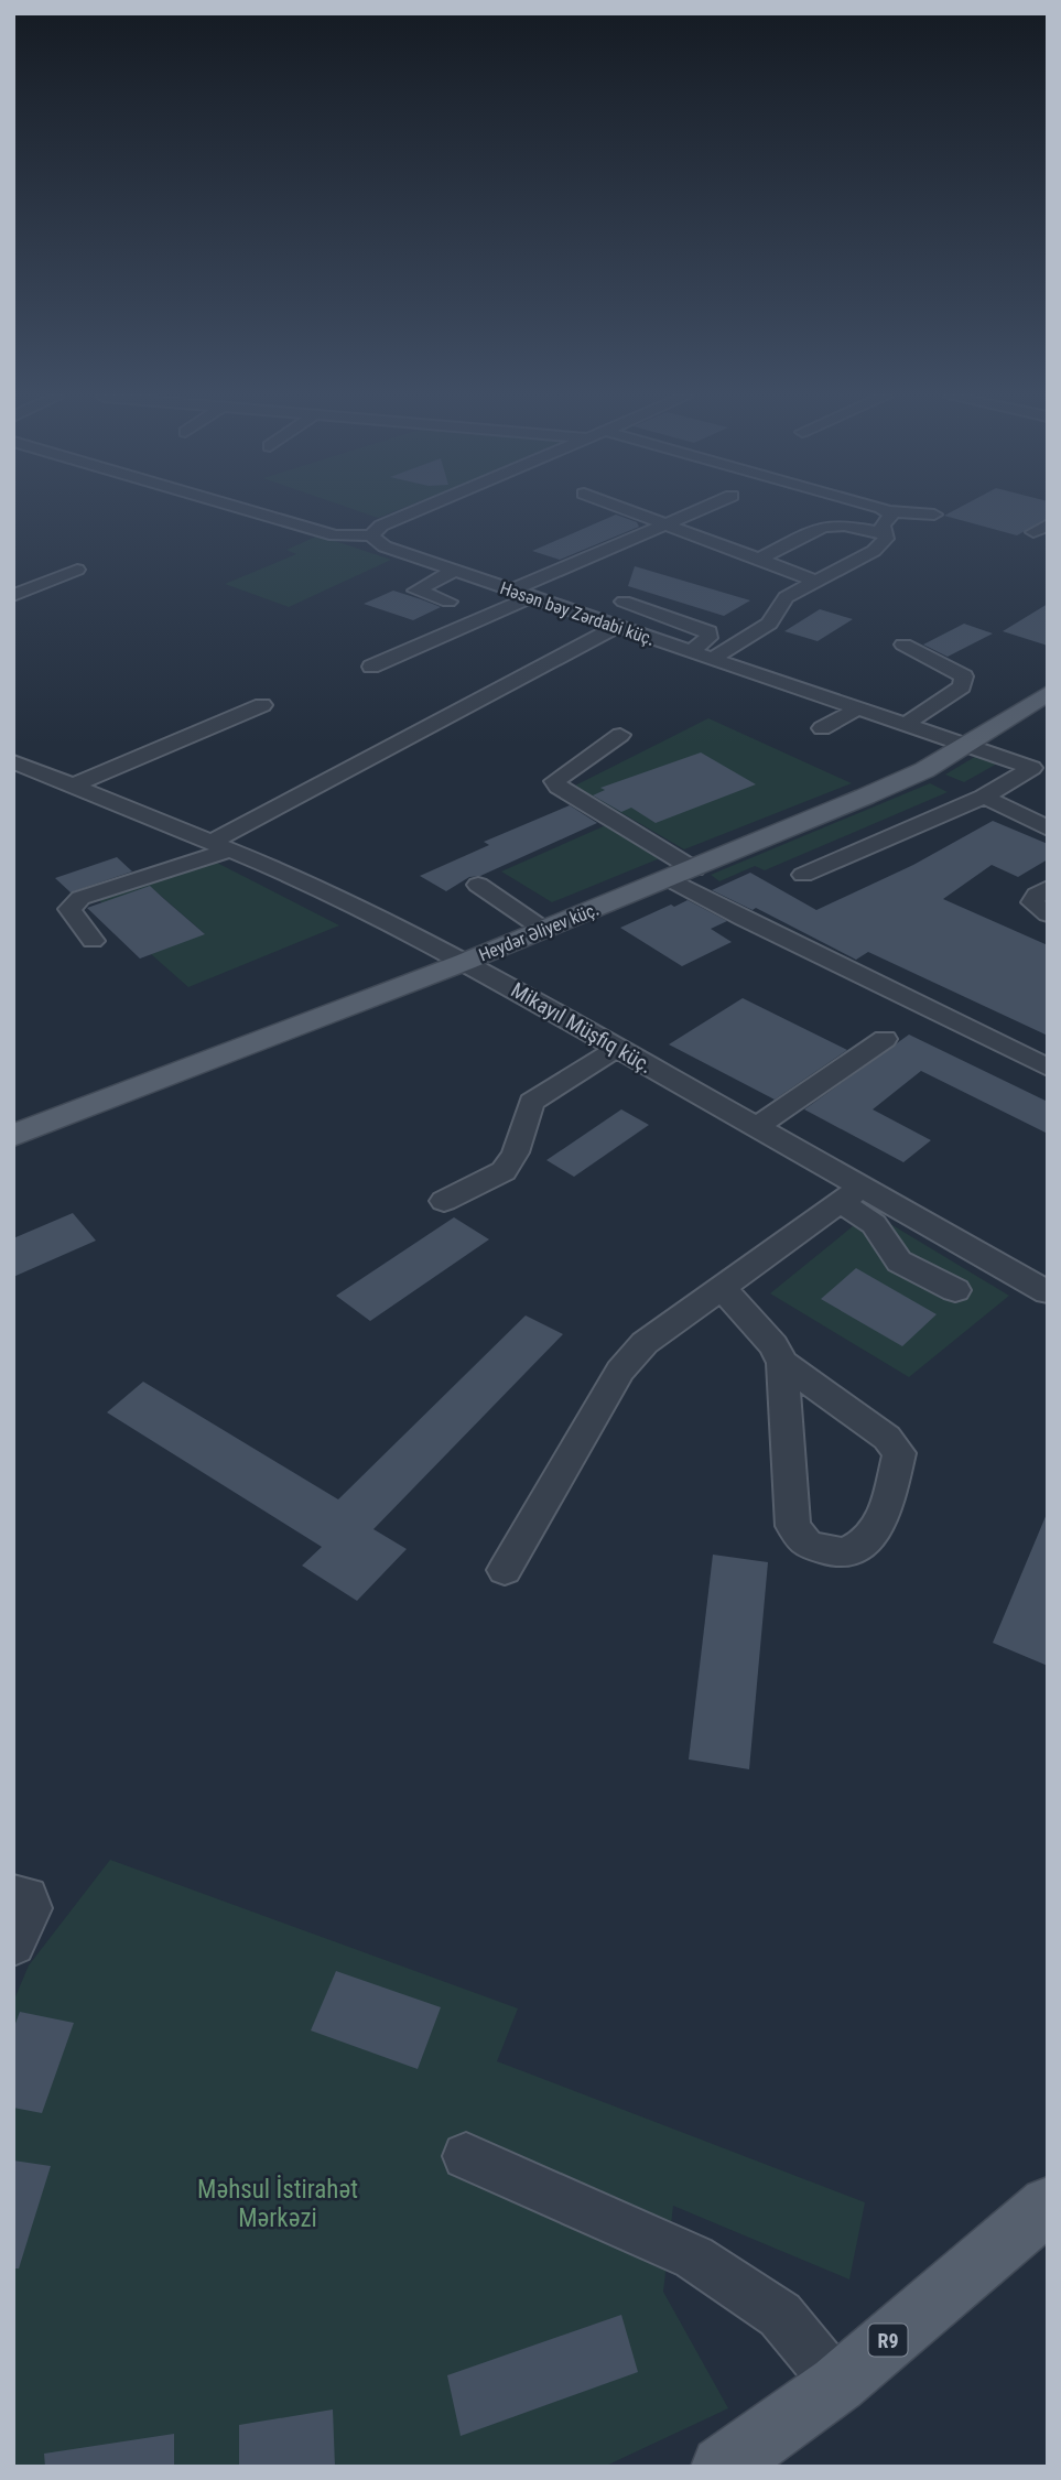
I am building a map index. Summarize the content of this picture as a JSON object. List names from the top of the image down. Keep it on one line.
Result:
{"streets":{"main road":["Heydər Əliyev küç.","R9"],"street":["Həsən bəy Zərdabi küç.","Mikayıl Müşfiq küç."]},"crossings":[["Həsən bəy Zərdabi küç.","Heydər Əliyev küç."],["Heydər Əliyev küç.","Mikayıl Müşfiq küç."]],"parks":["Məhsul İstirahət Mərkəzi"]}
